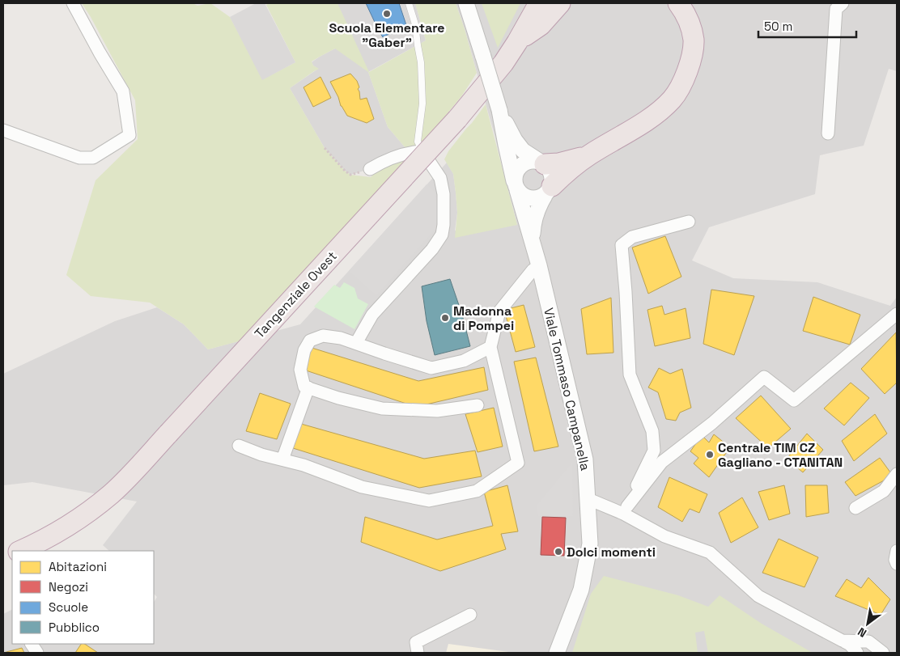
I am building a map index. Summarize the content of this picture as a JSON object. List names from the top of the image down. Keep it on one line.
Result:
{"streets":{"highway":["Tangenziale Ovest"],"street":["Viale Tommaso Campanella"]},"places":["Scuola Elementare \"Gaber\"","Madonna di Pompei","Centrale TIM CZ Gagliano - CTANITAN","Dolci momenti"],"legend":["Abitazioni","Negozi","Scuole","Pubblico"],"scale_bar":"50 m","north":"bottom left"}
